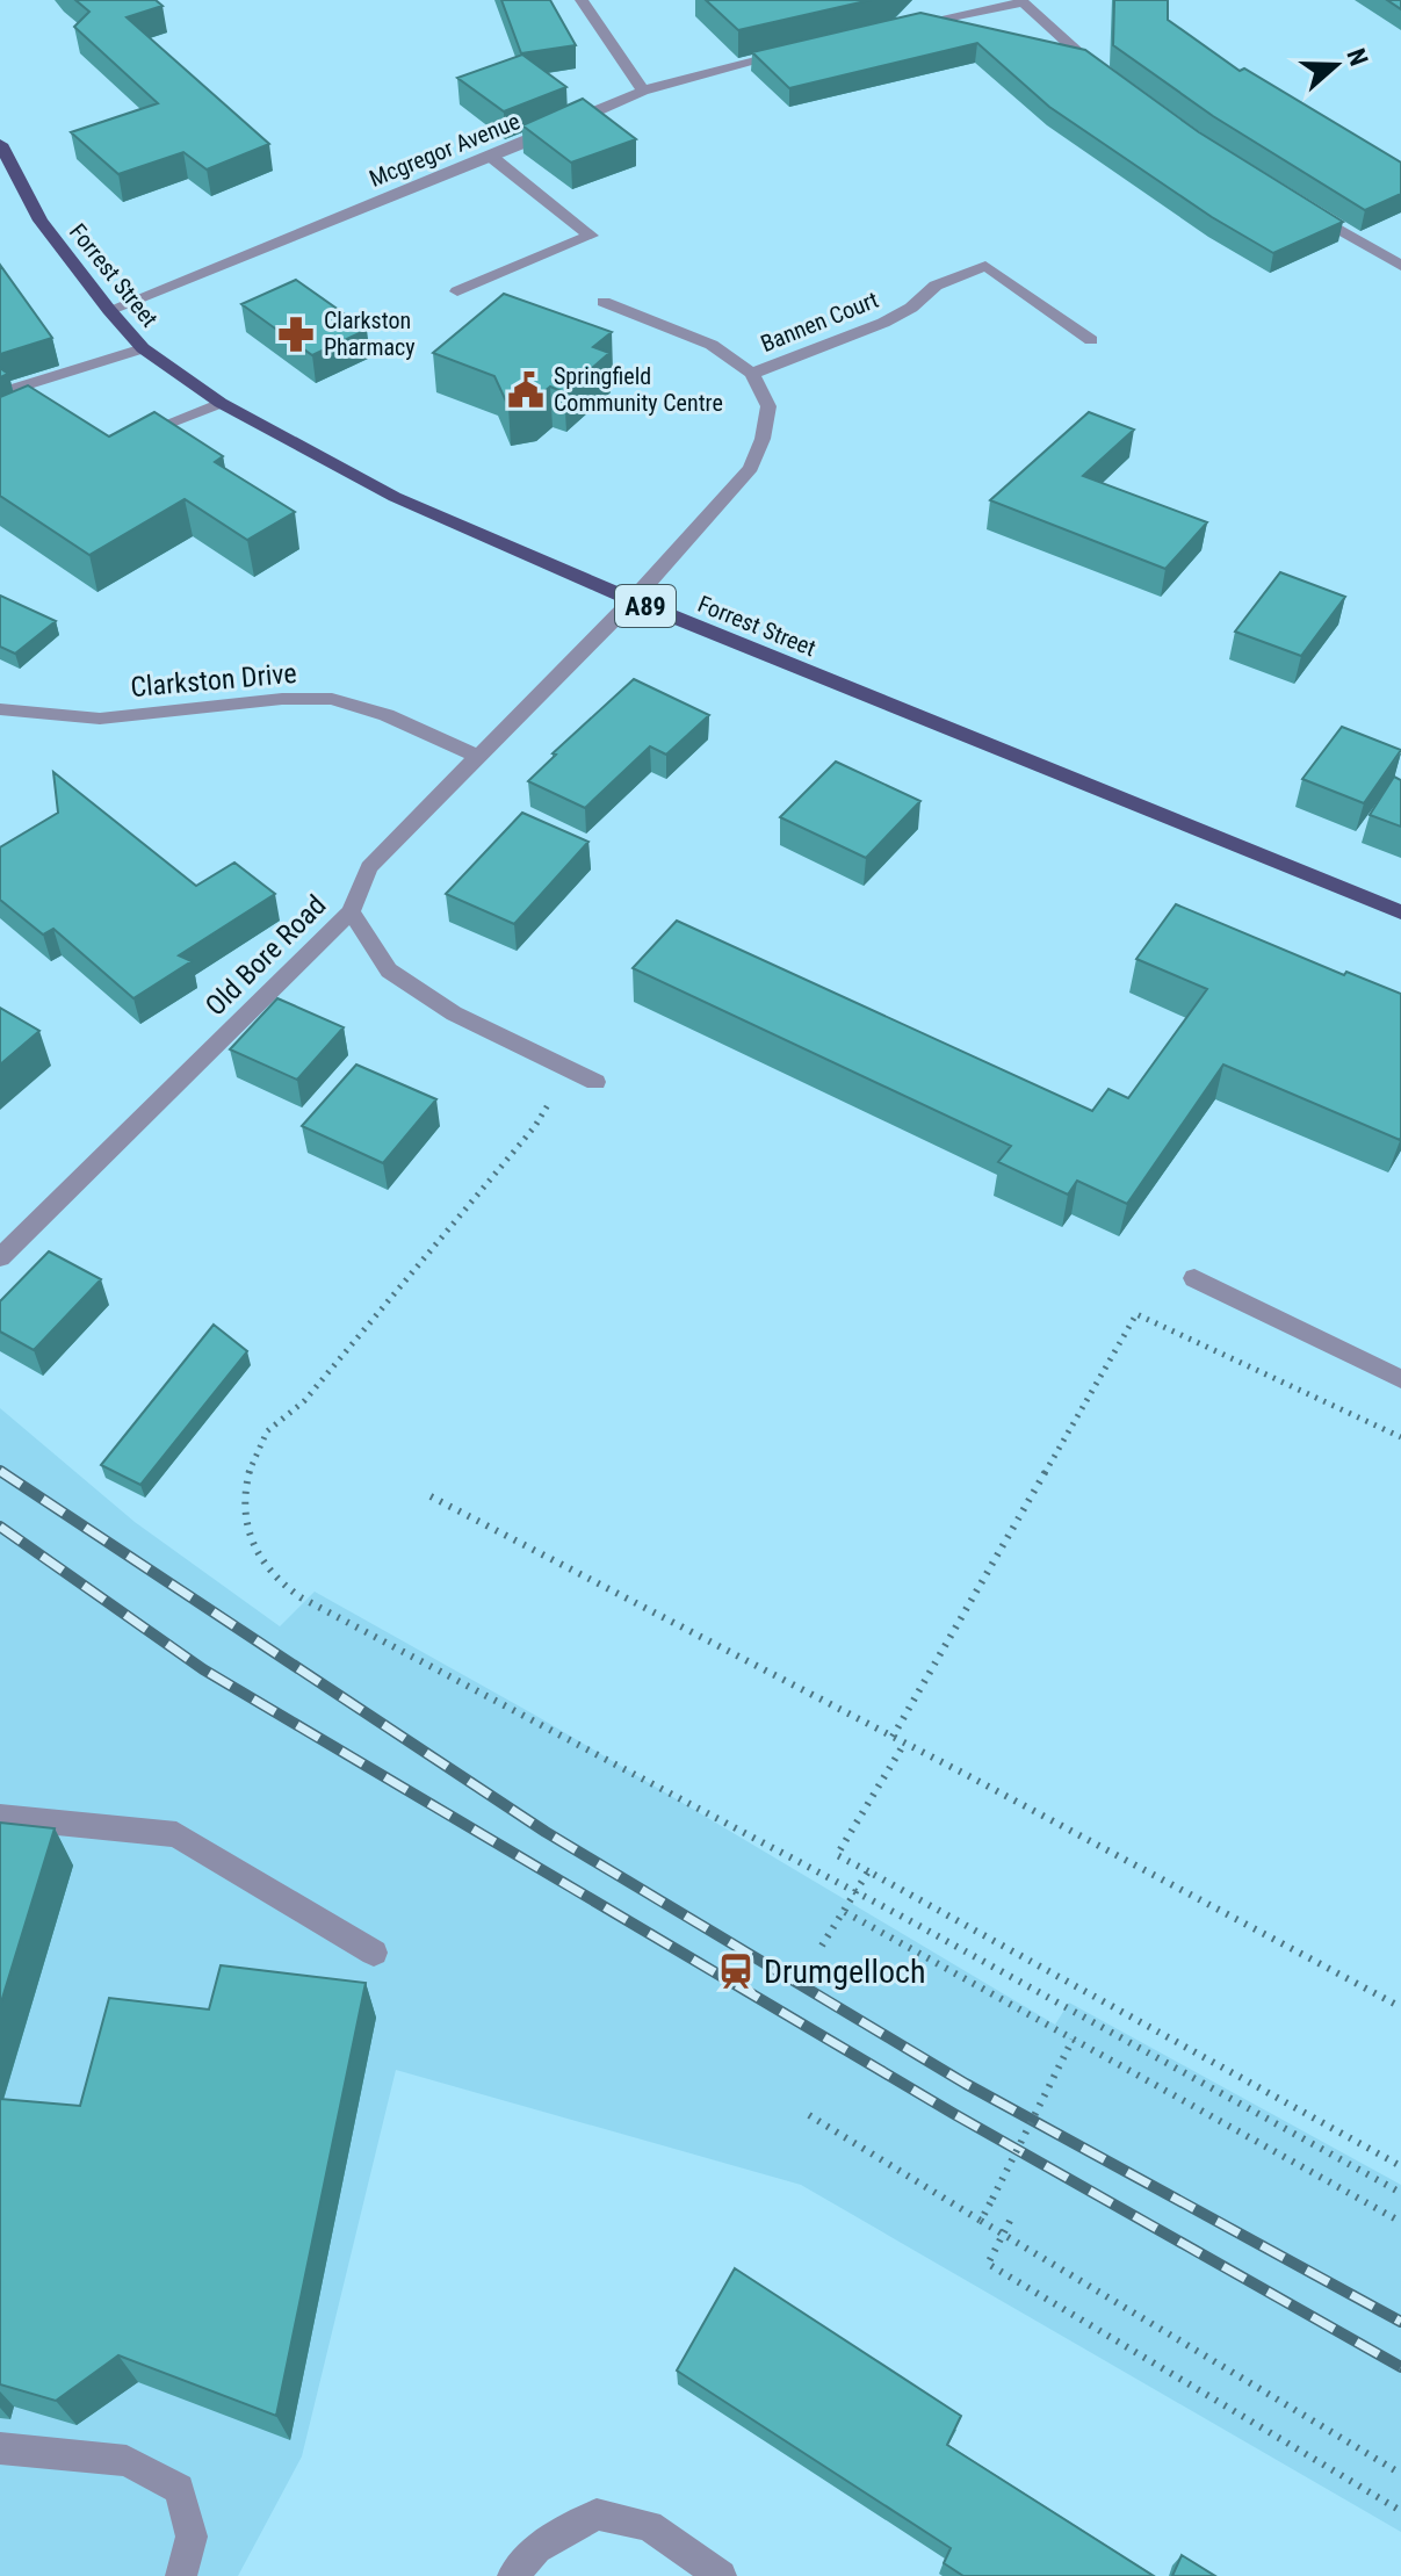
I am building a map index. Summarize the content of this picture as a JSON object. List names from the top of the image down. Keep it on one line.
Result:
{"streets":{"main road":["Forrest Street","A89"],"street":["Mcgregor Avenue","Bannen Court","Clarkston Drive","Old Bore Road"]},"crossings":[["Mcgregor Avenue","Forrest Street"],["Forrest Street","Bannen Court"],["Forrest Street","Old Bore Road"],["Bannen Court","Old Bore Road"],["Clarkston Drive","Old Bore Road"]],"places":{"pharmacy":["Clarkston Pharmacy"],"public building":["Springfield Community Centre"],"station":["Drumgelloch"]},"north":"right"}
